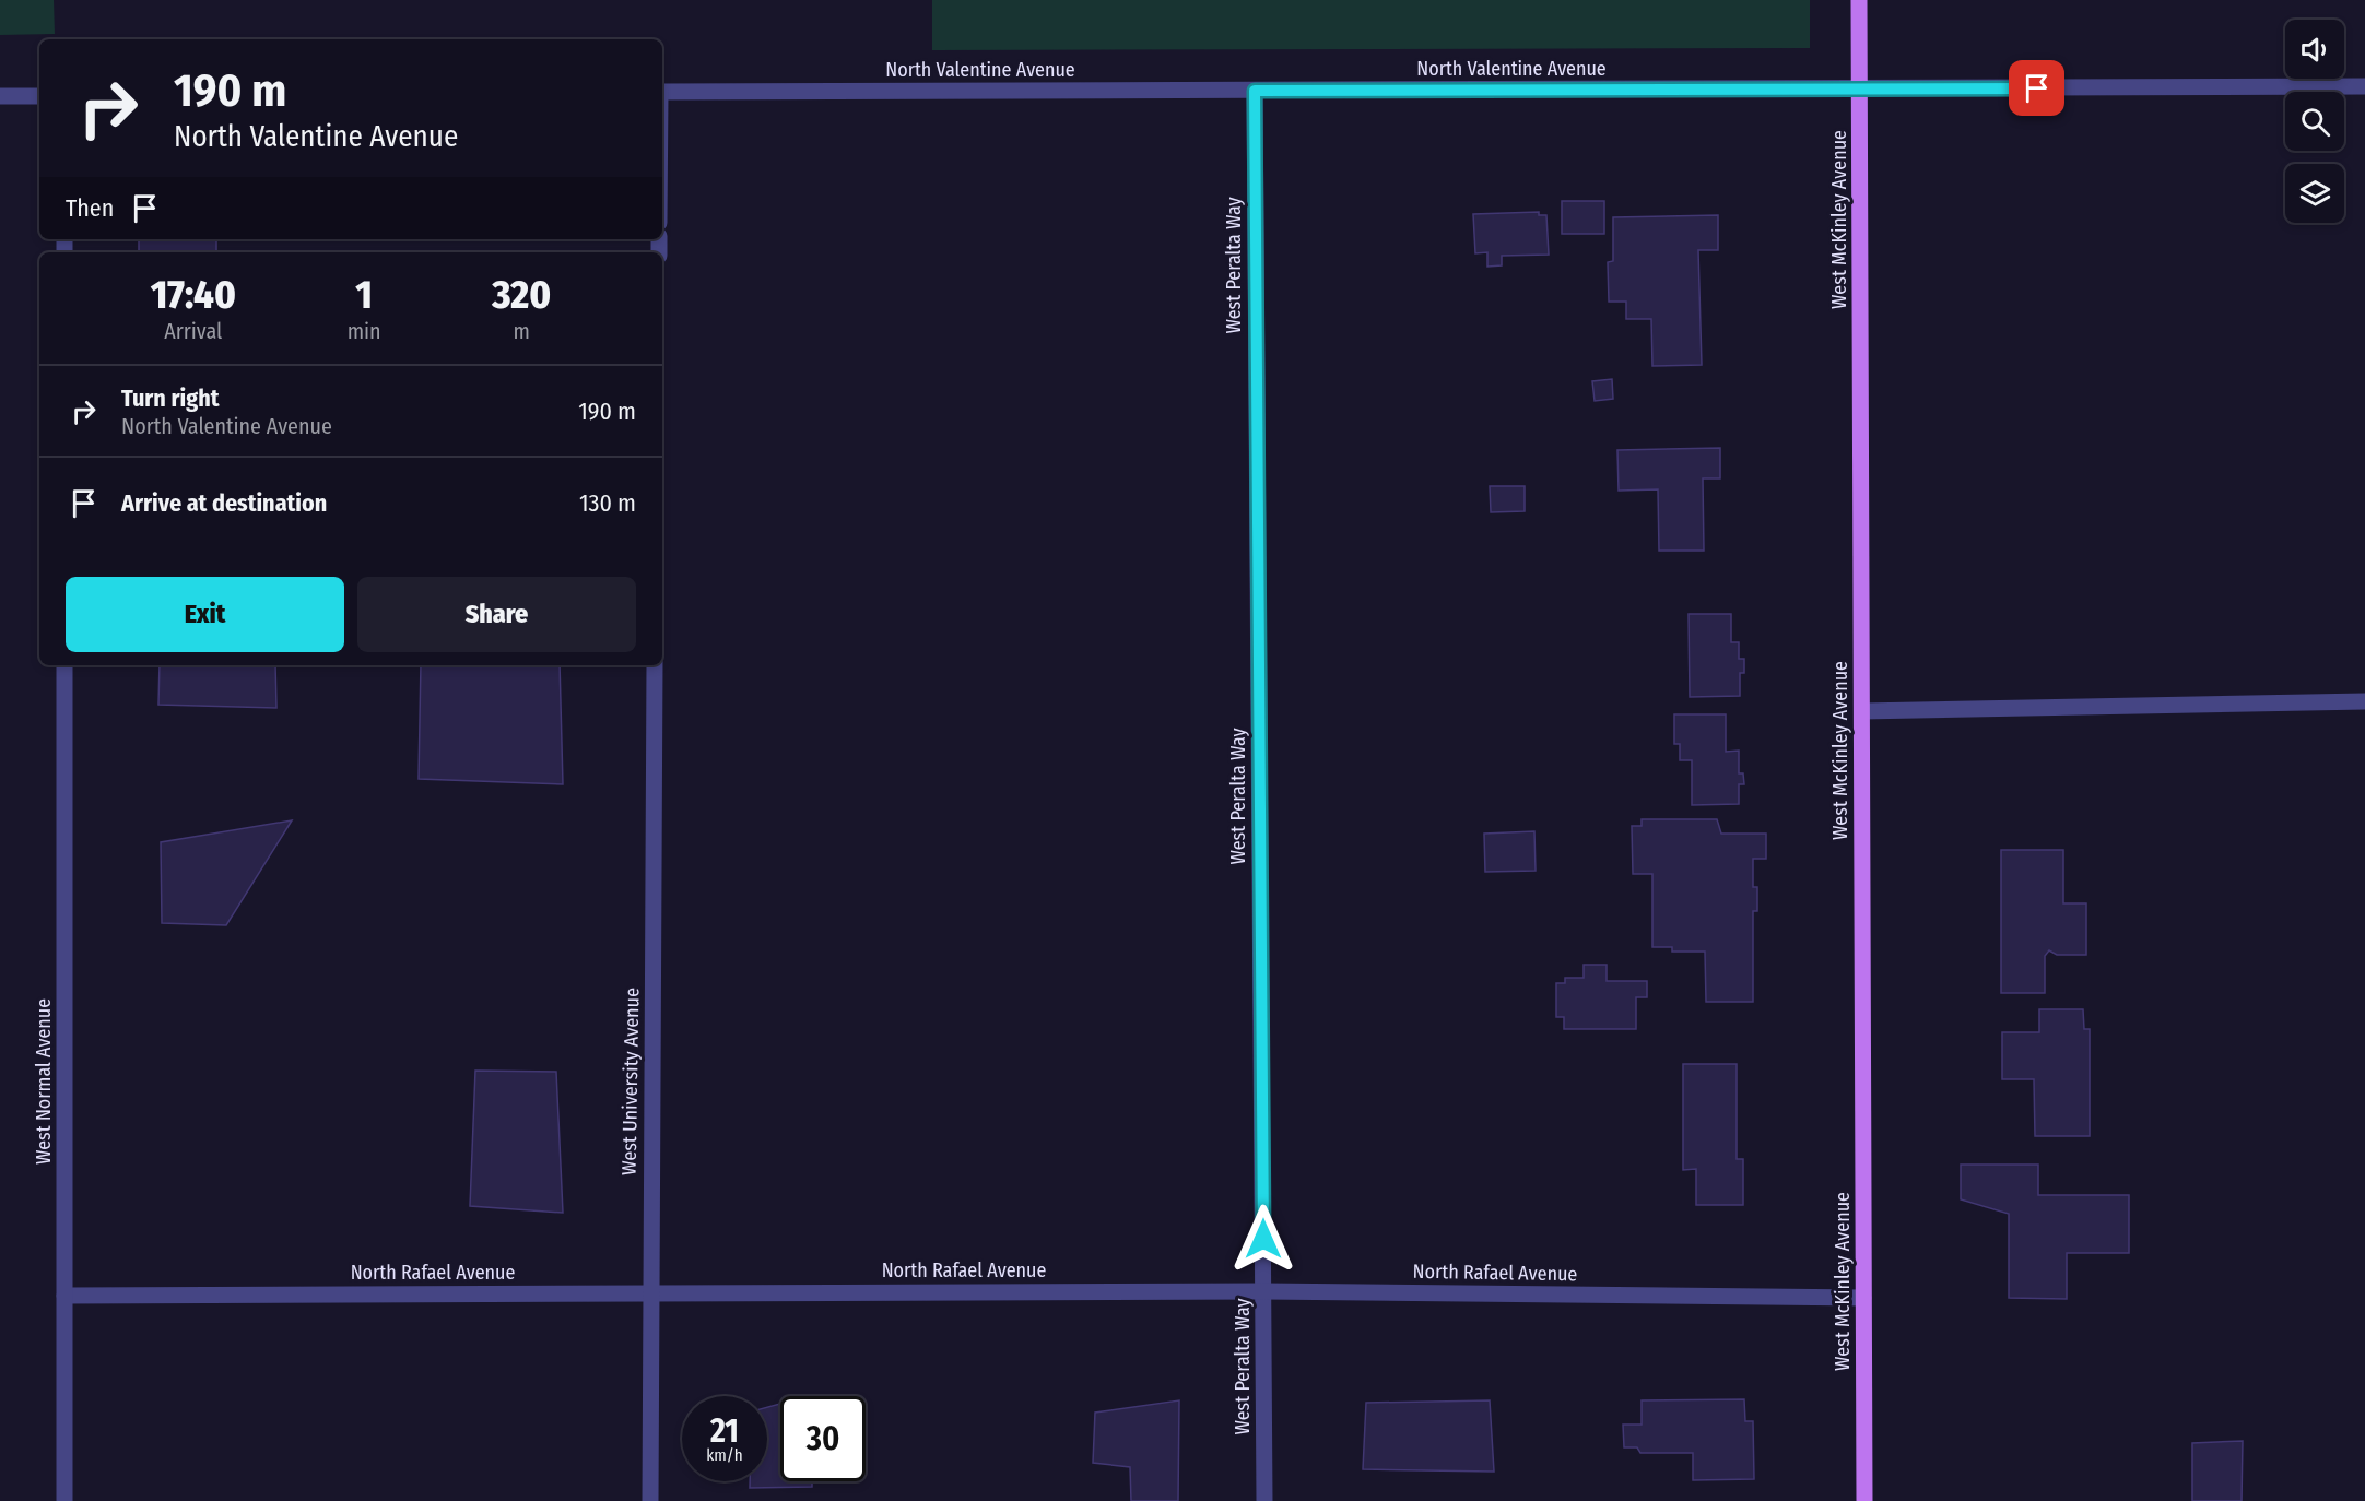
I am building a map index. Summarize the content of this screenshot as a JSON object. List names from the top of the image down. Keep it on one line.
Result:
{"streets":{"main road":["West McKinley Avenue"],"street":["North Valentine Avenue","West Peralta Way","West Normal Avenue","West University Avenue","North Rafael Avenue"]},"crossings":[["North Valentine Avenue","West McKinley Avenue"],["North Valentine Avenue","West Peralta Way"],["West McKinley Avenue","North Rafael Avenue"],["West Peralta Way","North Rafael Avenue"],["West Normal Avenue","North Rafael Avenue"],["West University Avenue","North Rafael Avenue"]],"page":{"turn":["190 m","North Valentine Avenue"],"then":"Then","eta":["17:40","Arrival","1","min","320","m"],"list":[{"name":"Turn right","note":"North Valentine Avenue","value":"190 m"},{"name":"Arrive at destination","value":"130 m"}],"buttons":["Exit","Share"],"speed":"21 km/h","limit":"30"}}
